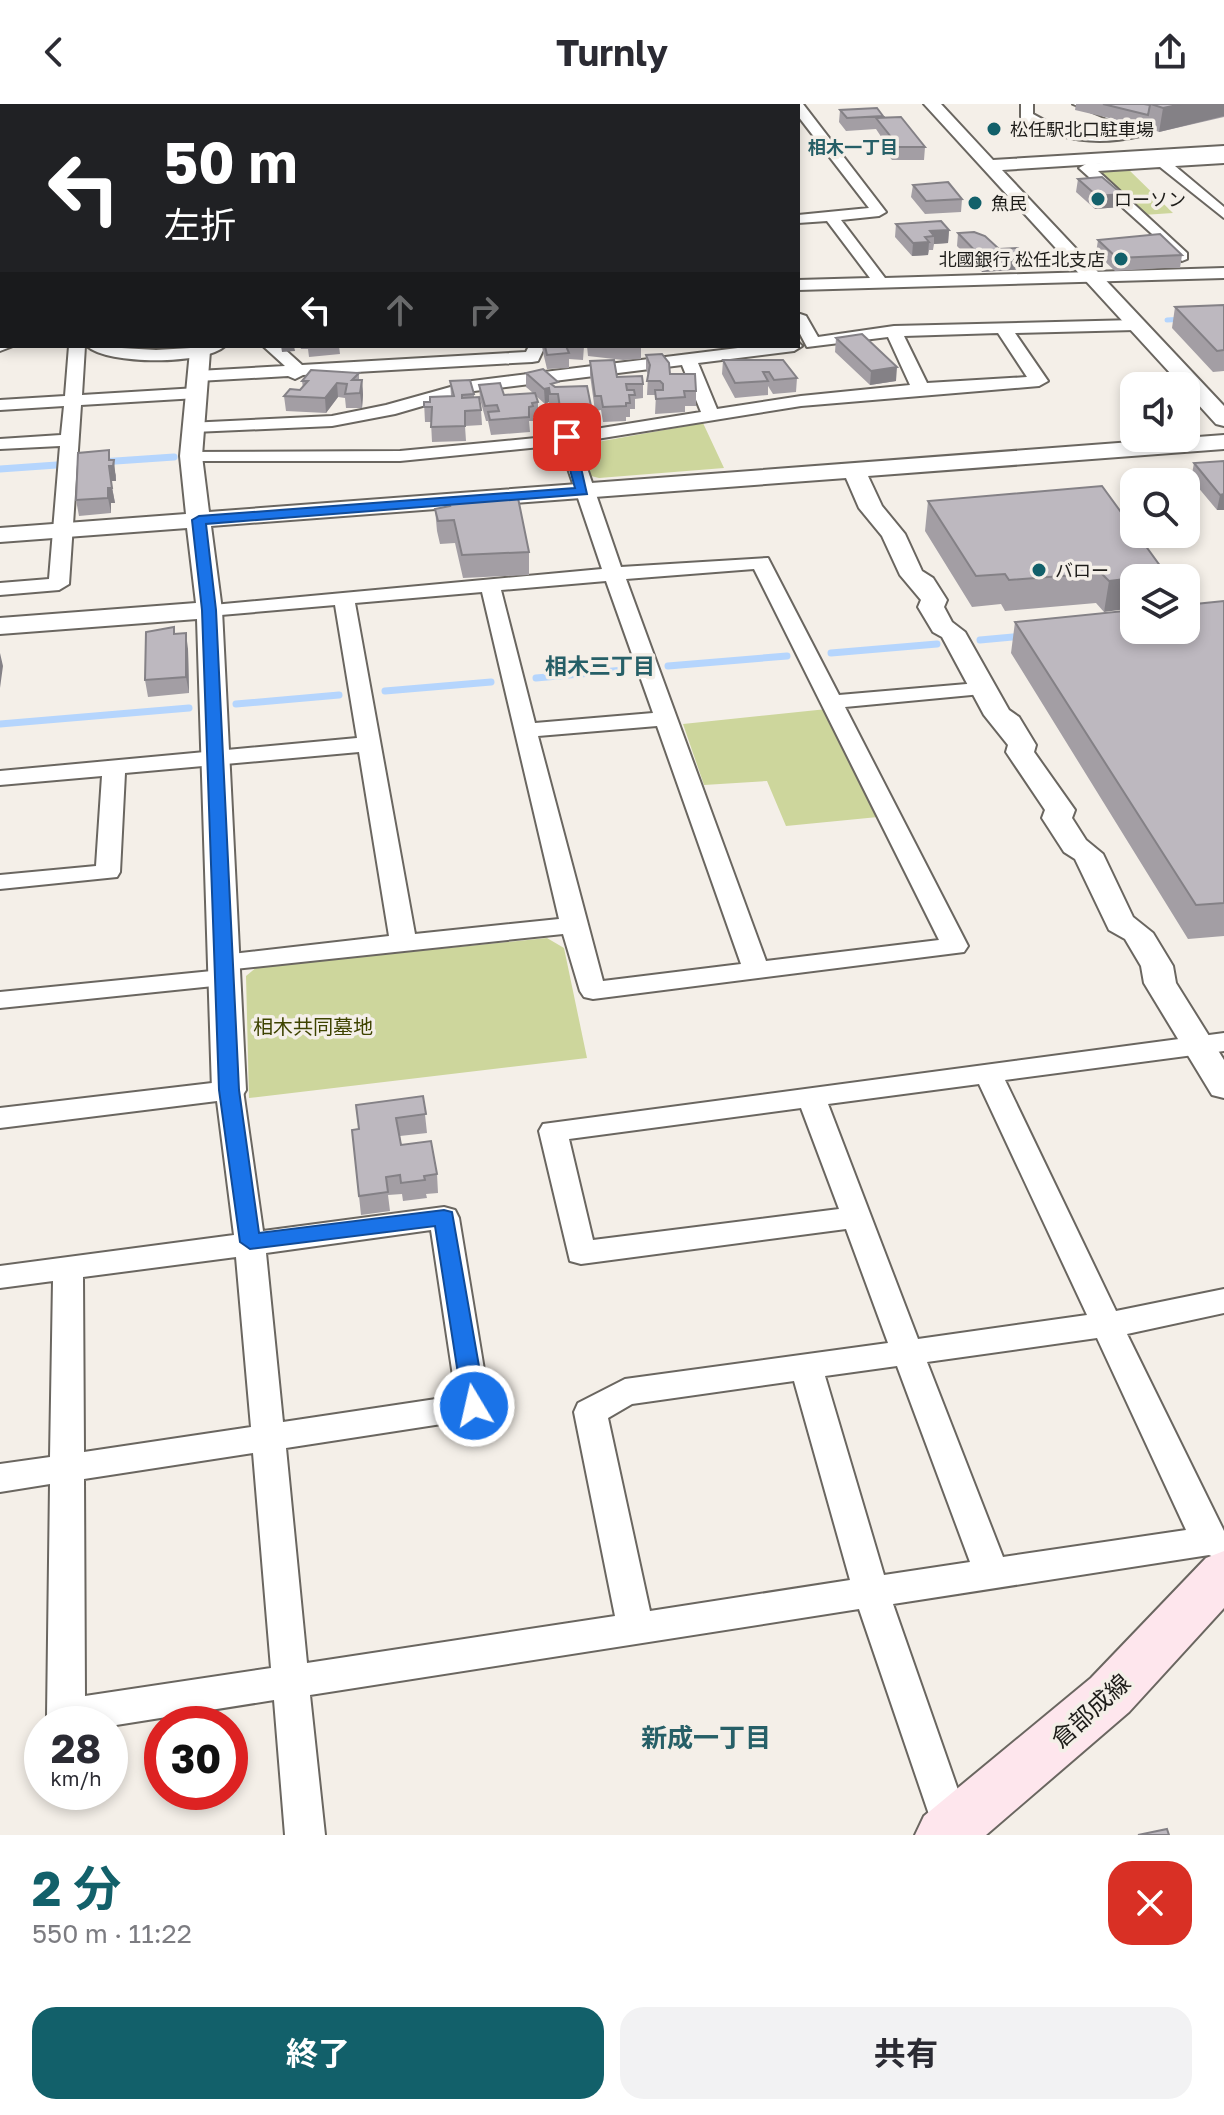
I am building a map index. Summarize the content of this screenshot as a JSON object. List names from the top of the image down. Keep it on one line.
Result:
{"streets":{"main road":["倉部成線"]},"districts":["相木一丁目","相木三丁目","新成一丁目"],"parks":["相木共同墓地"],"places":["松任駅北口駐車場","ローソン","魚民","北國銀行 松任北支店","バロー"],"page":{"header":"Turnly","turn":["50 m","左折"],"speed":"28 km/h","limit":"30","heading":["2 分","550 m · 11:22"],"buttons":["終了","共有"]}}
